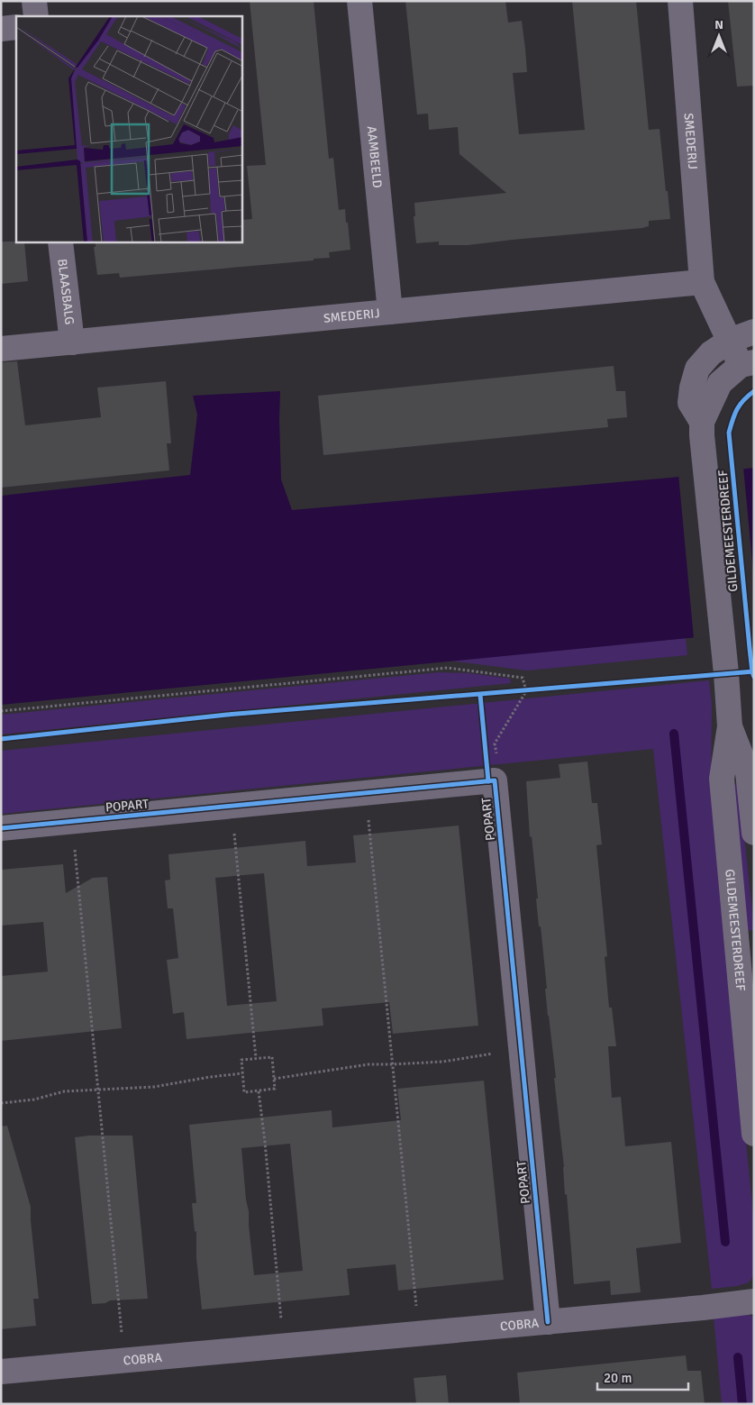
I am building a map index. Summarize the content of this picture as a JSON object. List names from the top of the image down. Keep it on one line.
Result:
{"streets":{"street":["SMEDERIJ","AAMBEELD","BLAASBALG","GILDEMEESTERDREEF","POPART","COBRA"]},"crossings":[["SMEDERIJ","AAMBEELD"],["SMEDERIJ","BLAASBALG"],["SMEDERIJ","GILDEMEESTERDREEF"],["POPART","COBRA"]],"scale_bar":"20 m","north":"top"}
